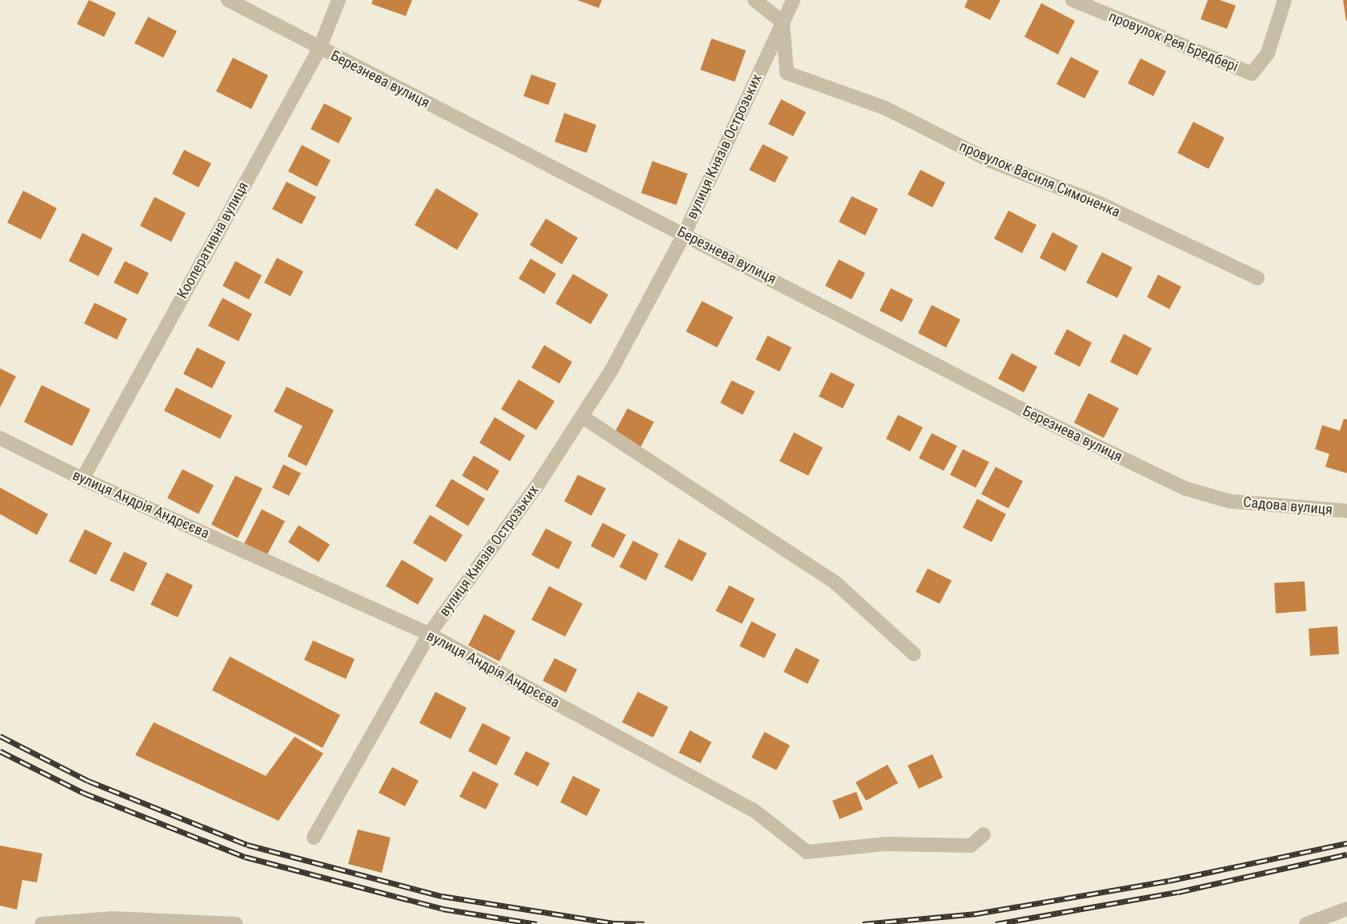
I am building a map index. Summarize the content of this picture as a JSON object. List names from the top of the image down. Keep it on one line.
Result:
{"streets":{"street":["провулок Рея Бредбері","Березнева вулиця","вулиця Князів Острозьких","провулок Василя Симоненка","Кооперативна вулиця","вулиця Андрія Андрєєва","Садова вулиця"]},"crossings":[["Березнева вулиця","вулиця Князів Острозьких"],["Березнева вулиця","Кооперативна вулиця"],["Березнева вулиця","Садова вулиця"],["вулиця Князів Острозьких","провулок Василя Симоненка"],["вулиця Князів Острозьких","вулиця Андрія Андрєєва"],["Кооперативна вулиця","вулиця Андрія Андрєєва"]]}
